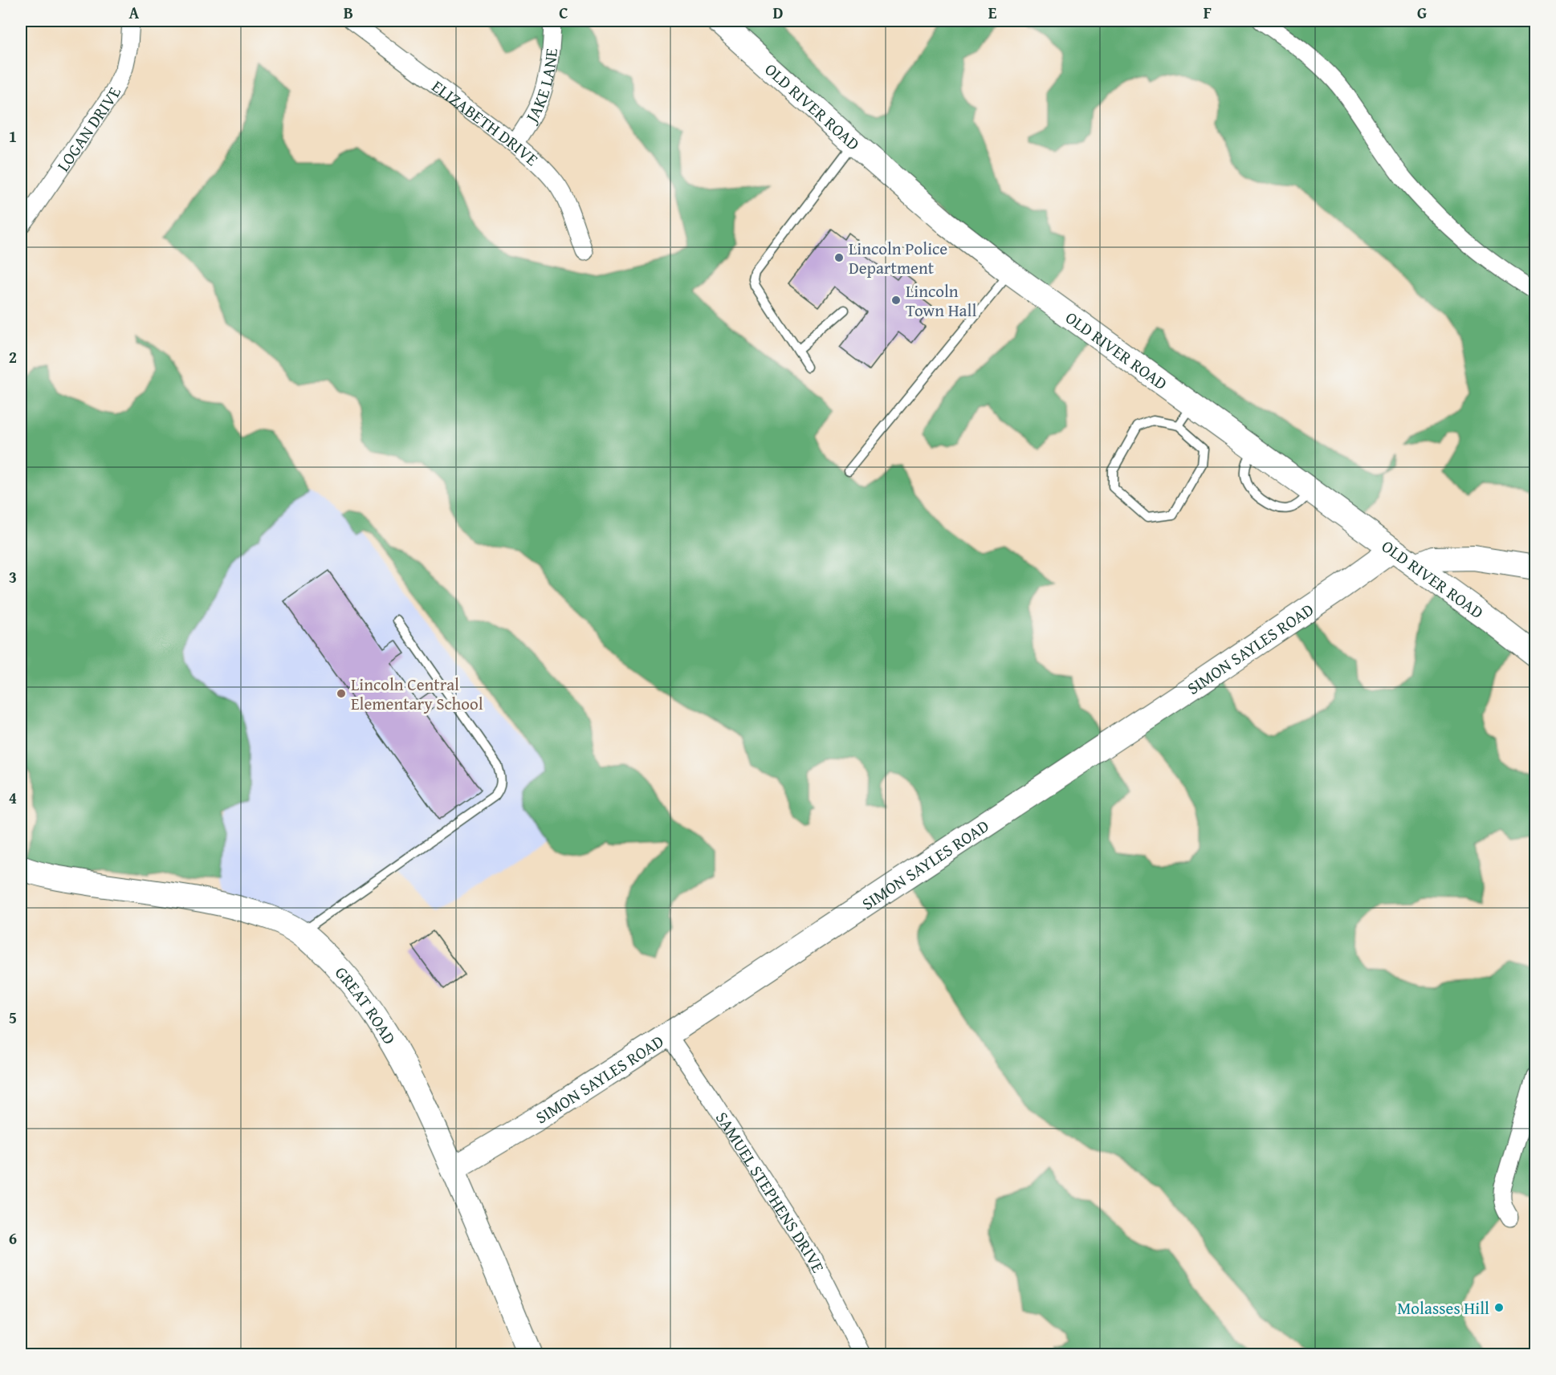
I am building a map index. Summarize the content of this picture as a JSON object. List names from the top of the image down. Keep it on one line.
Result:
{"streets":{"street":["JAKE LANE","OLD RIVER ROAD","ELIZABETH DRIVE","LOGAN DRIVE","SIMON SAYLES ROAD","GREAT ROAD","SAMUEL STEPHENS DRIVE"]},"crossings":[["JAKE LANE","ELIZABETH DRIVE"],["OLD RIVER ROAD","SIMON SAYLES ROAD"],["SIMON SAYLES ROAD","GREAT ROAD"],["SIMON SAYLES ROAD","SAMUEL STEPHENS DRIVE"]],"places":["Lincoln Police Department","Lincoln Town Hall","Lincoln Central Elementary School","Molasses Hill"],"grid":{"columns":["A","B","C","D","E","F","G"],"rows":["1","2","3","4","5","6"]}}
